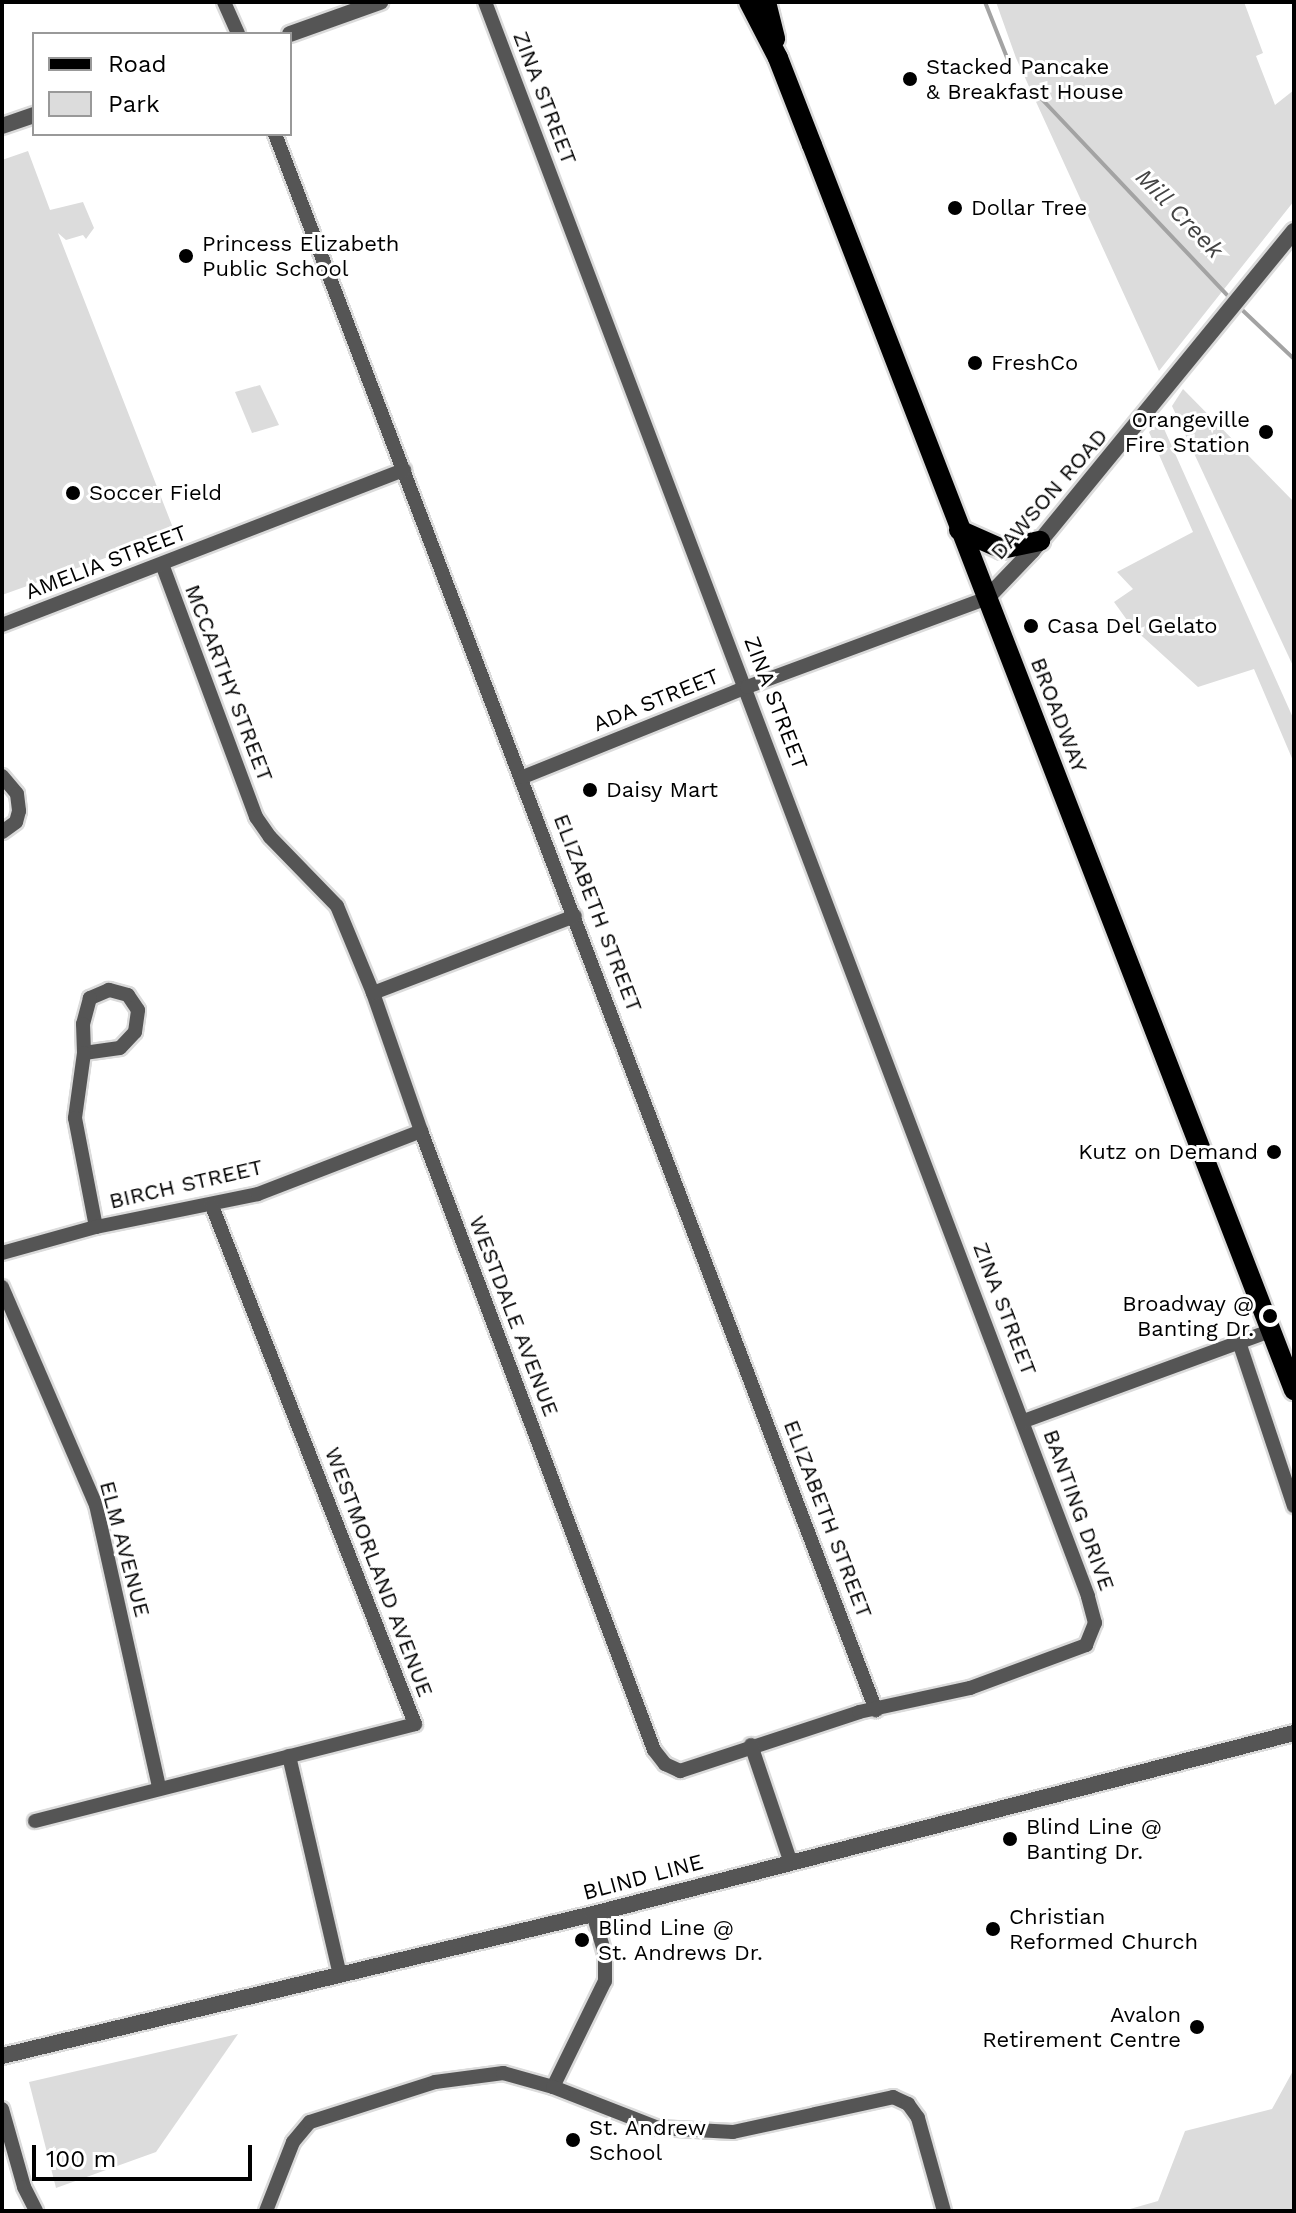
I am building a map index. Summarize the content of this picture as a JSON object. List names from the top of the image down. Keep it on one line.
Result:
{"streets":{"main road":["BROADWAY"],"street":["ZINA STREET","DAWSON ROAD","AMELIA STREET","MCCARTHY STREET","ADA STREET","ELIZABETH STREET","BIRCH STREET","WESTDALE AVENUE","BANTING DRIVE","ELM AVENUE","WESTMORLAND AVENUE","BLIND LINE"]},"crossings":[["ZINA STREET","ADA STREET"],["ZINA STREET","BANTING DRIVE"],["DAWSON ROAD","ADA STREET"],["DAWSON ROAD","BROADWAY"],["AMELIA STREET","MCCARTHY STREET"],["AMELIA STREET","ELIZABETH STREET"],["MCCARTHY STREET","WESTDALE AVENUE"],["ADA STREET","BROADWAY"],["ADA STREET","ELIZABETH STREET"],["BROADWAY","BANTING DRIVE"],["ELIZABETH STREET","BANTING DRIVE"],["BIRCH STREET","WESTDALE AVENUE"],["BIRCH STREET","WESTMORLAND AVENUE"],["WESTDALE AVENUE","BANTING DRIVE"],["ELM AVENUE","WESTMORLAND AVENUE"]],"water":["Mill Creek"],"places":["Stacked Pancake & Breakfast House","Dollar Tree","Princess Elizabeth Public School","FreshCo","Orangeville Fire Station","Soccer Field","Casa Del Gelato","Daisy Mart","Kutz on Demand","Broadway @ Banting Dr.","Blind Line @ Banting Dr.","Christian Reformed Church","Blind Line @ St. Andrews Dr.","Avalon Retirement Centre","St. Andrew School"],"legend":["Road","Park"],"scale_bar":"100 m"}
